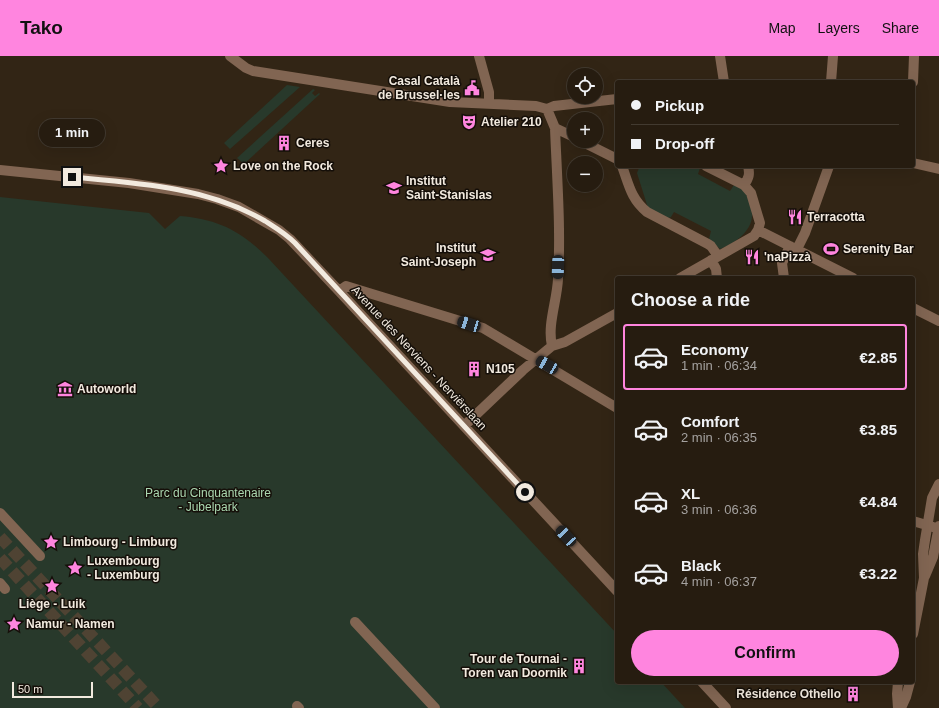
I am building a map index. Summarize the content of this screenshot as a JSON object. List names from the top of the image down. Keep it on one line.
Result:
{"streets":{"street":["Avenue des Nerviens - Nerviërslaan"]},"parks":["Parc du Cinquantenaire - Jubelpark"],"places":{"public building":["Casal Català de Brussel·les"],"theatre":["Atelier 210"],"building":["Ceres","N105","Tour de Tournai - Toren van Doornik","Résidence Othello"],"place":["Love on the Rock","Limbourg - Limburg","Luxembourg - Luxemburg","Liège - Luik","Namur - Namen"],"school or university":["Institut Saint-Stanislas","Institut Saint-Joseph"],"restaurant":["Terracotta","'naPizzà"],"sports":["Serenity Bar"],"museum":["Autoworld"]},"scale_bar":"50 m","page":{"header":"Tako","nav":["Map","Layers","Share"],"map_buttons":["+","−"],"banner":["Pickup","Drop-off"],"bubble":"1 min","heading":"Choose a ride","list":[{"name":"Economy","note":"1 min · 06:34","value":"€2.85"},{"name":"Comfort","note":"2 min · 06:35","value":"€3.85"},{"name":"XL","note":"3 min · 06:36","value":"€4.84"},{"name":"Black","note":"4 min · 06:37","value":"€3.22"}],"buttons":"Confirm","scale":"50 m"}}
